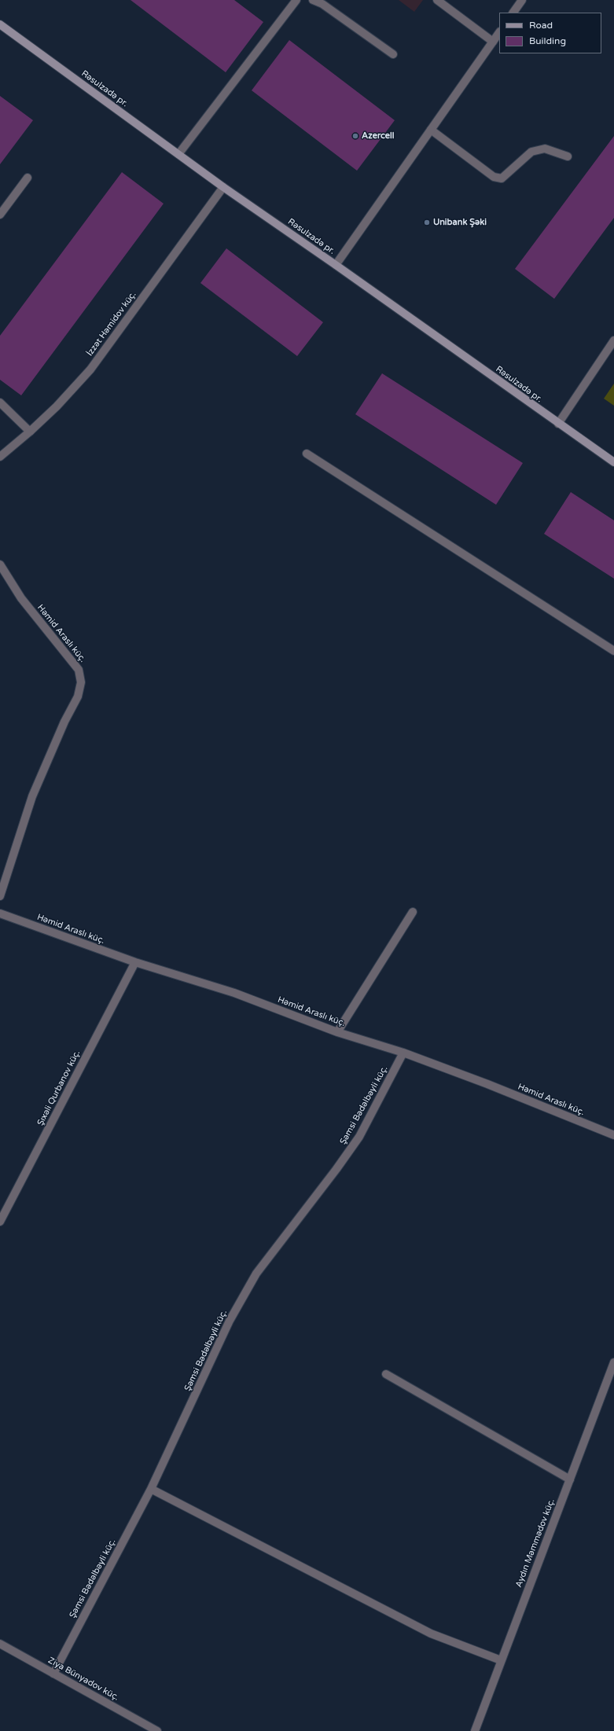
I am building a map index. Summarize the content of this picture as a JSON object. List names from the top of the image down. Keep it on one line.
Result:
{"streets":{"main road":["Rəsulzadə pr."],"street":["İzzət Həmidov küç.","Həmid Araslı küç.","Şıxəli Qurbanov küç.","Şəmsi Bədəlbəyli küç.","Aydın Məmmədov küç.","Ziya Bünyadov küç."]},"crossings":[["Rəsulzadə pr.","İzzət Həmidov küç."],["Həmid Araslı küç.","Şıxəli Qurbanov küç."],["Həmid Araslı küç.","Şəmsi Bədəlbəyli küç."],["Şəmsi Bədəlbəyli küç.","Ziya Bünyadov küç."]],"places":["Azercell","Unibank Şəki"],"legend":["Road","Building"]}
